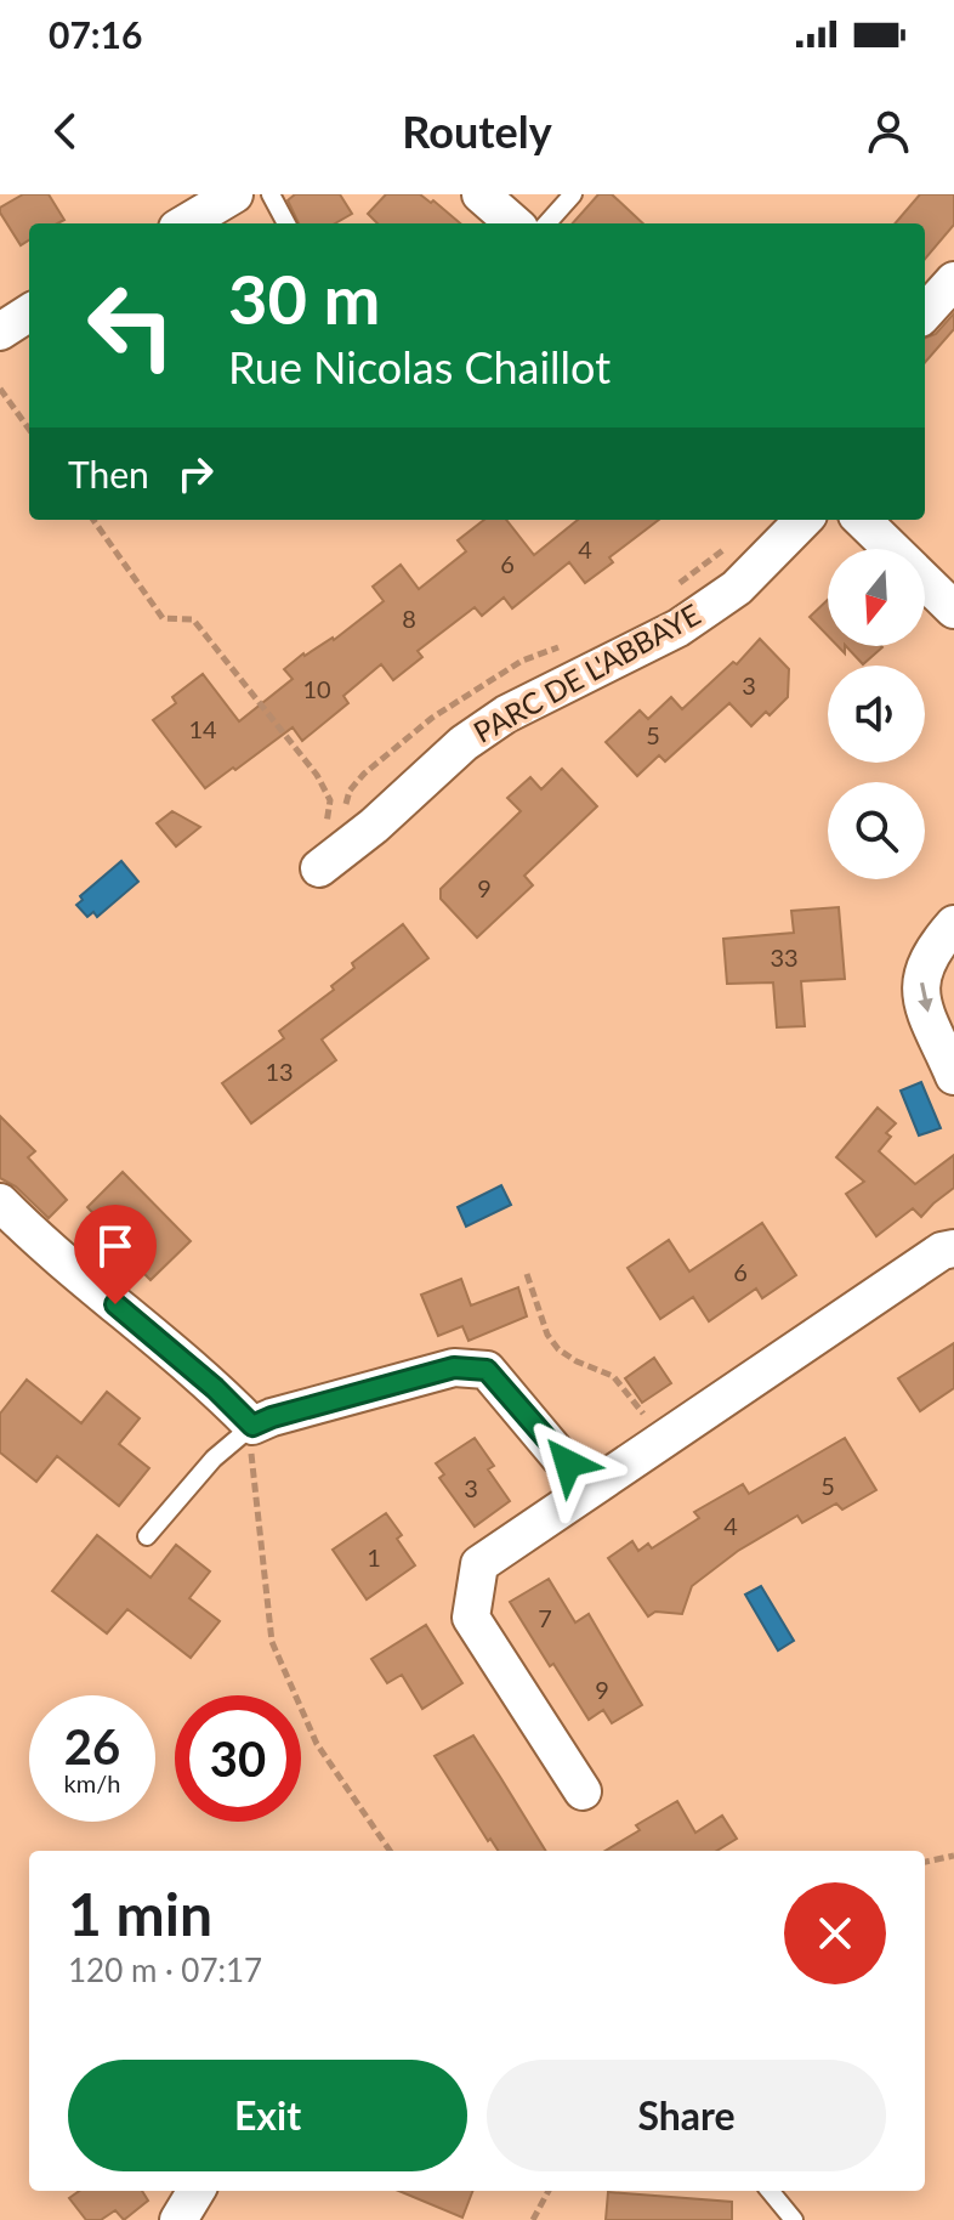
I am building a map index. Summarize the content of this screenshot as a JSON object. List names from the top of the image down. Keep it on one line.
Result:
{"streets":{"street":["PARC DE L'ABBAYE"]},"house_numbers":["4","6","8","3","10","14","5","9","33","13","6","5","3","4","1","7","9"],"north":"bottom","page":{"status":"07:16","header":"Routely","turn":["30 m","Rue Nicolas Chaillot"],"then":"Then","speed":"26 km/h","limit":"30","heading":["1 min","120 m · 07:17"],"buttons":["Exit","Share"]}}
